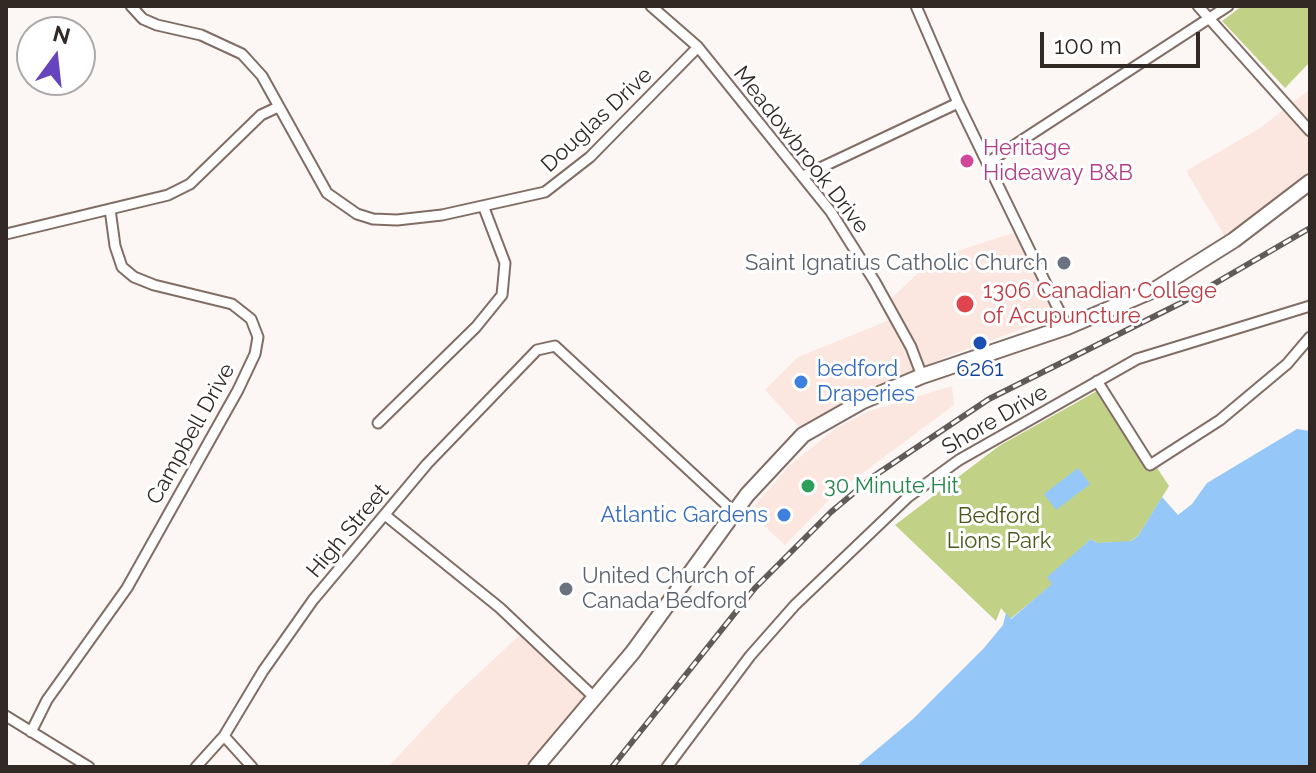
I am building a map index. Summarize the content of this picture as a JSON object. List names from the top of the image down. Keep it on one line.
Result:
{"streets":{"street":["Douglas Drive","Meadowbrook Drive","Shore Drive","Campbell Drive","High Street"]},"crossings":[["Douglas Drive","Meadowbrook Drive"]],"parks":["Bedford Lions Park"],"places":["Heritage Hideaway B&B","Saint Ignatius Catholic Church","1306 Canadian College of Acupuncture","6261","bedford Draperies","30 Minute Hit","Atlantic Gardens","United Church of Canada Bedford"],"scale_bar":"100 m","north":"top"}
